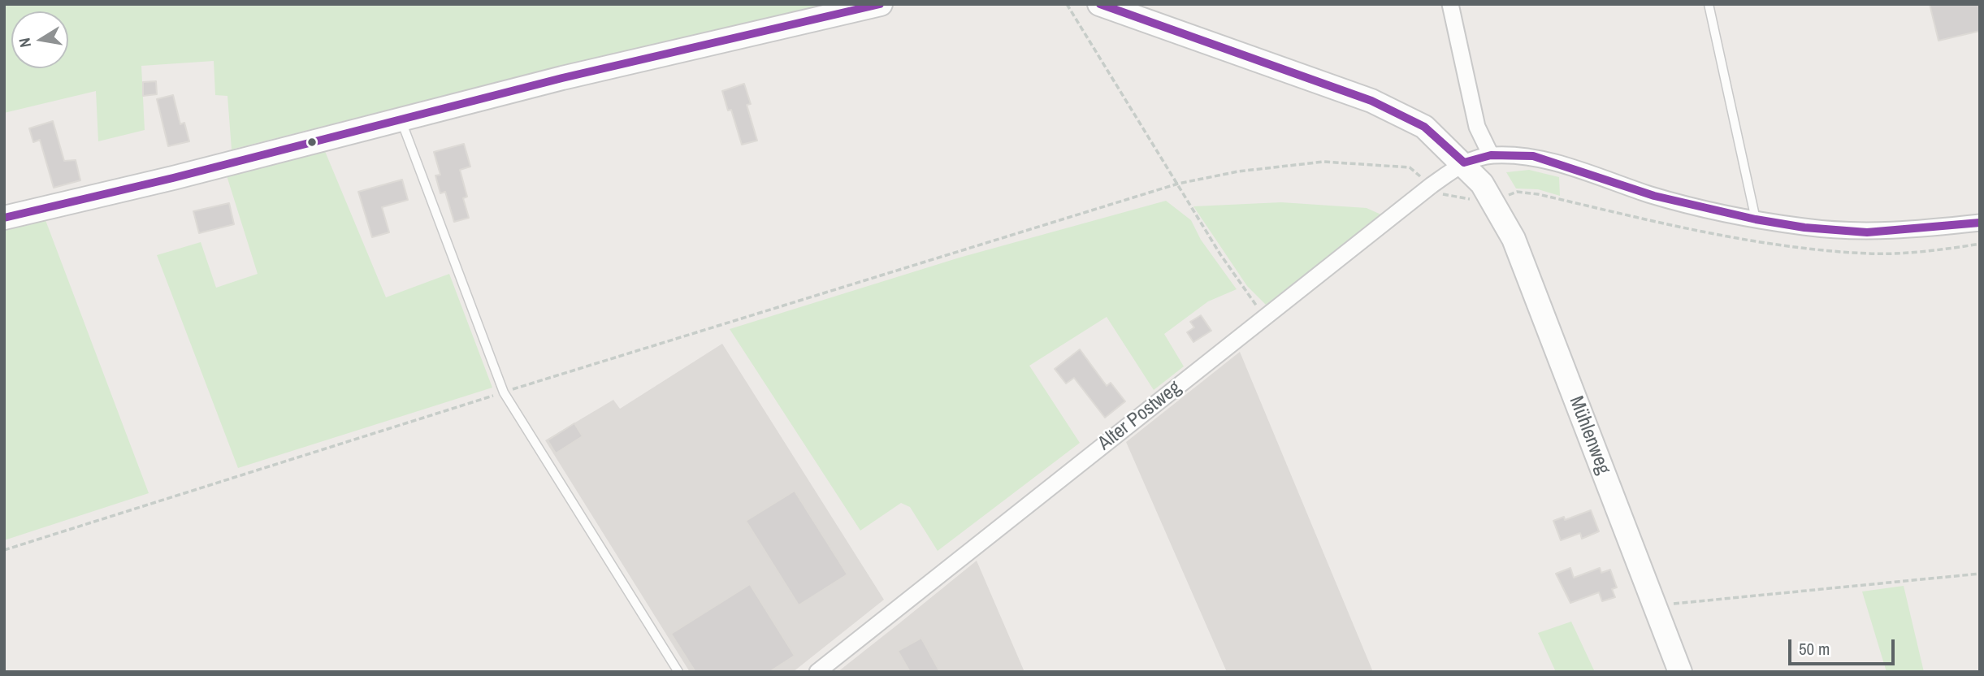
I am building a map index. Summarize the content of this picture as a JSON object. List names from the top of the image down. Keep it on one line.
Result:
{"streets":{"street":["Alter Postweg","Mühlenweg"]},"crossings":[["Alter Postweg","Mühlenweg"]],"scale_bar":"50 m","north":"left"}
